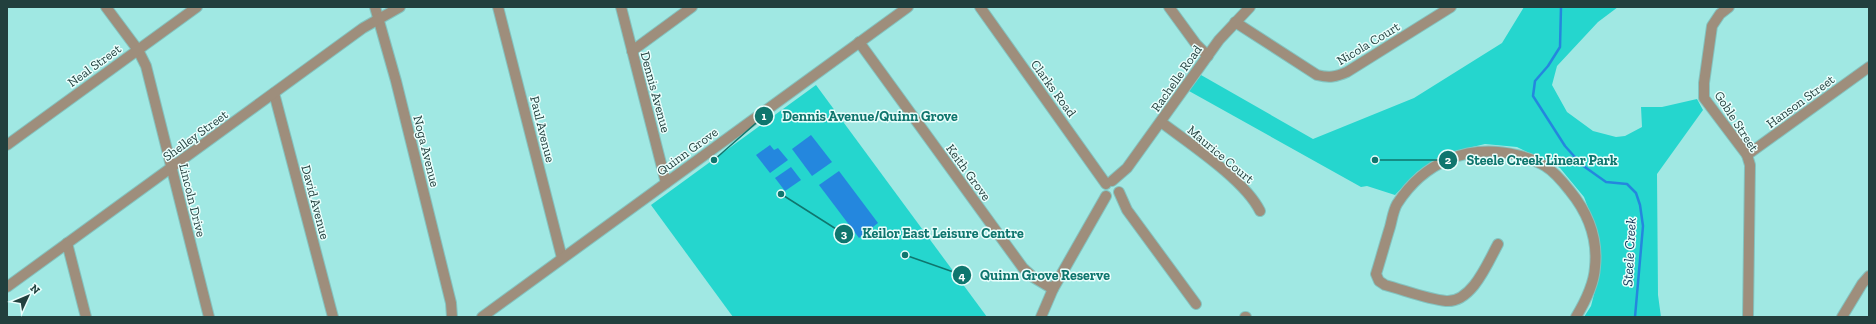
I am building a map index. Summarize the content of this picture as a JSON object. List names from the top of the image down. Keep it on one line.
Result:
{"streets":{"street":["Nicola Court","Neal Street","Rachelle Road","Clarks Road","Dennis Avenue","Hanson Street","Goble Street","Paul Avenue","Shelley Street","Noga Avenue","Quinn Grove","Maurice Court","Keith Grove","Lincoln Drive","David Avenue"]},"crossings":[["Nicola Court","Rachelle Road"],["Neal Street","Lincoln Drive"],["Rachelle Road","Clarks Road"],["Rachelle Road","Maurice Court"],["Rachelle Road","Keith Grove"],["Dennis Avenue","Quinn Grove"],["Hanson Street","Goble Street"],["Paul Avenue","Quinn Grove"],["Shelley Street","Noga Avenue"],["Shelley Street","Lincoln Drive"],["Shelley Street","David Avenue"],["Quinn Grove","Keith Grove"]],"water":["Steele Creek"],"places":["Dennis Avenue/Quinn Grove","Steele Creek Linear Park","Keilor East Leisure Centre","Quinn Grove Reserve"],"north":"top right"}
